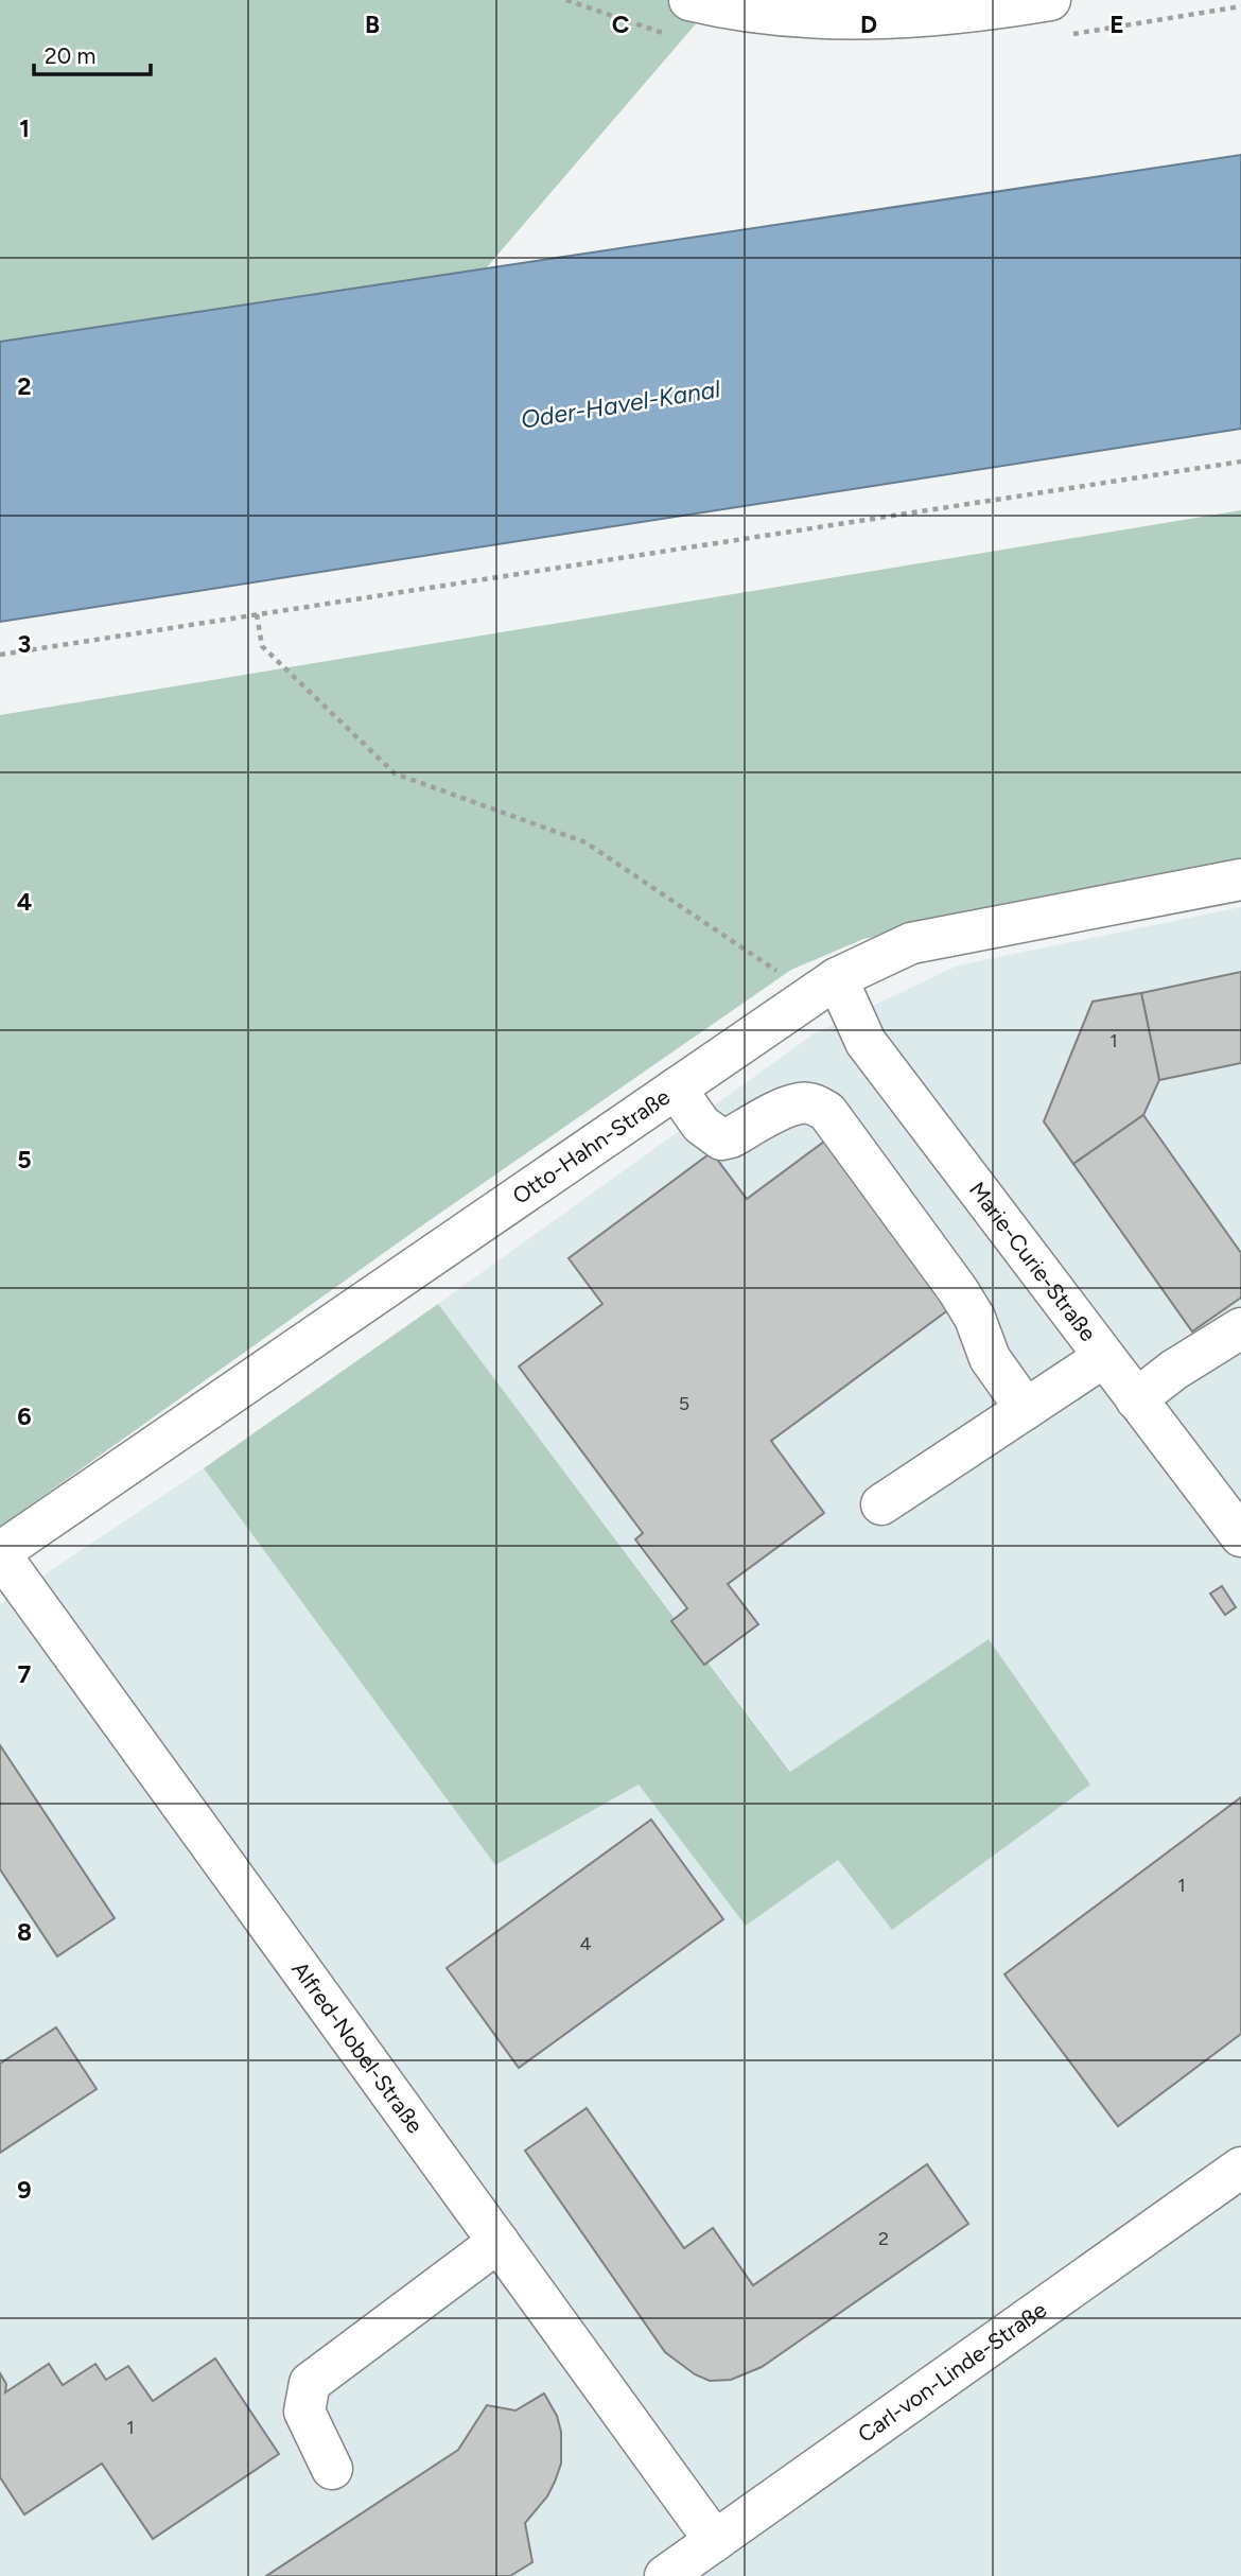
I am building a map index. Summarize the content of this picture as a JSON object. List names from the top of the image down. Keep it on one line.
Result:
{"streets":{"street":["Otto-Hahn-Straße","Marie-Curie-Straße","Alfred-Nobel-Straße","Carl-von-Linde-Straße"]},"crossings":[["Otto-Hahn-Straße","Marie-Curie-Straße"],["Otto-Hahn-Straße","Alfred-Nobel-Straße"],["Alfred-Nobel-Straße","Carl-von-Linde-Straße"]],"water":["Oder-Havel-Kanal"],"house_numbers":["1","5","1","4","2","1"],"scale_bar":"20 m","grid":{"columns":["B","C","D","E"],"rows":["1","2","3","4","5","6","7","8","9"]}}
